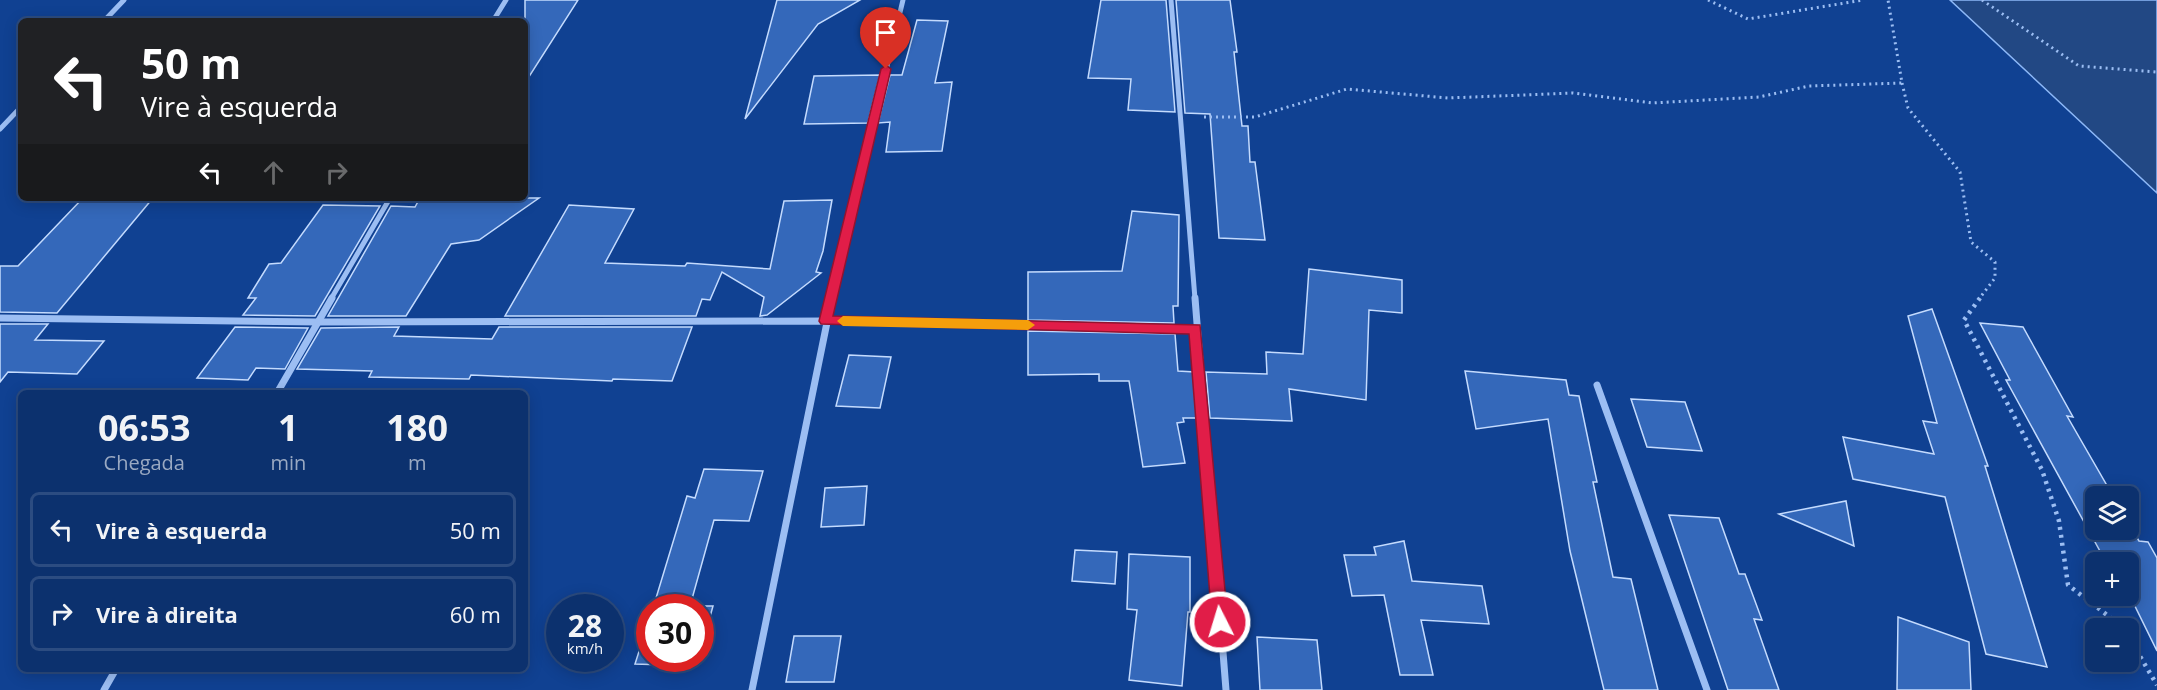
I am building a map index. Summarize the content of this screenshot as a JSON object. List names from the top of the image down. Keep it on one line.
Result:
{"page":{"turn":["50 m","Vire à esquerda"],"eta":["06:53","Chegada","1","min","180","m"],"map_buttons":["+","−"],"list":[{"name":"Vire à esquerda","value":"50 m"},{"name":"Vire à direita","value":"60 m"}],"speed":"28 km/h","limit":"30"}}
